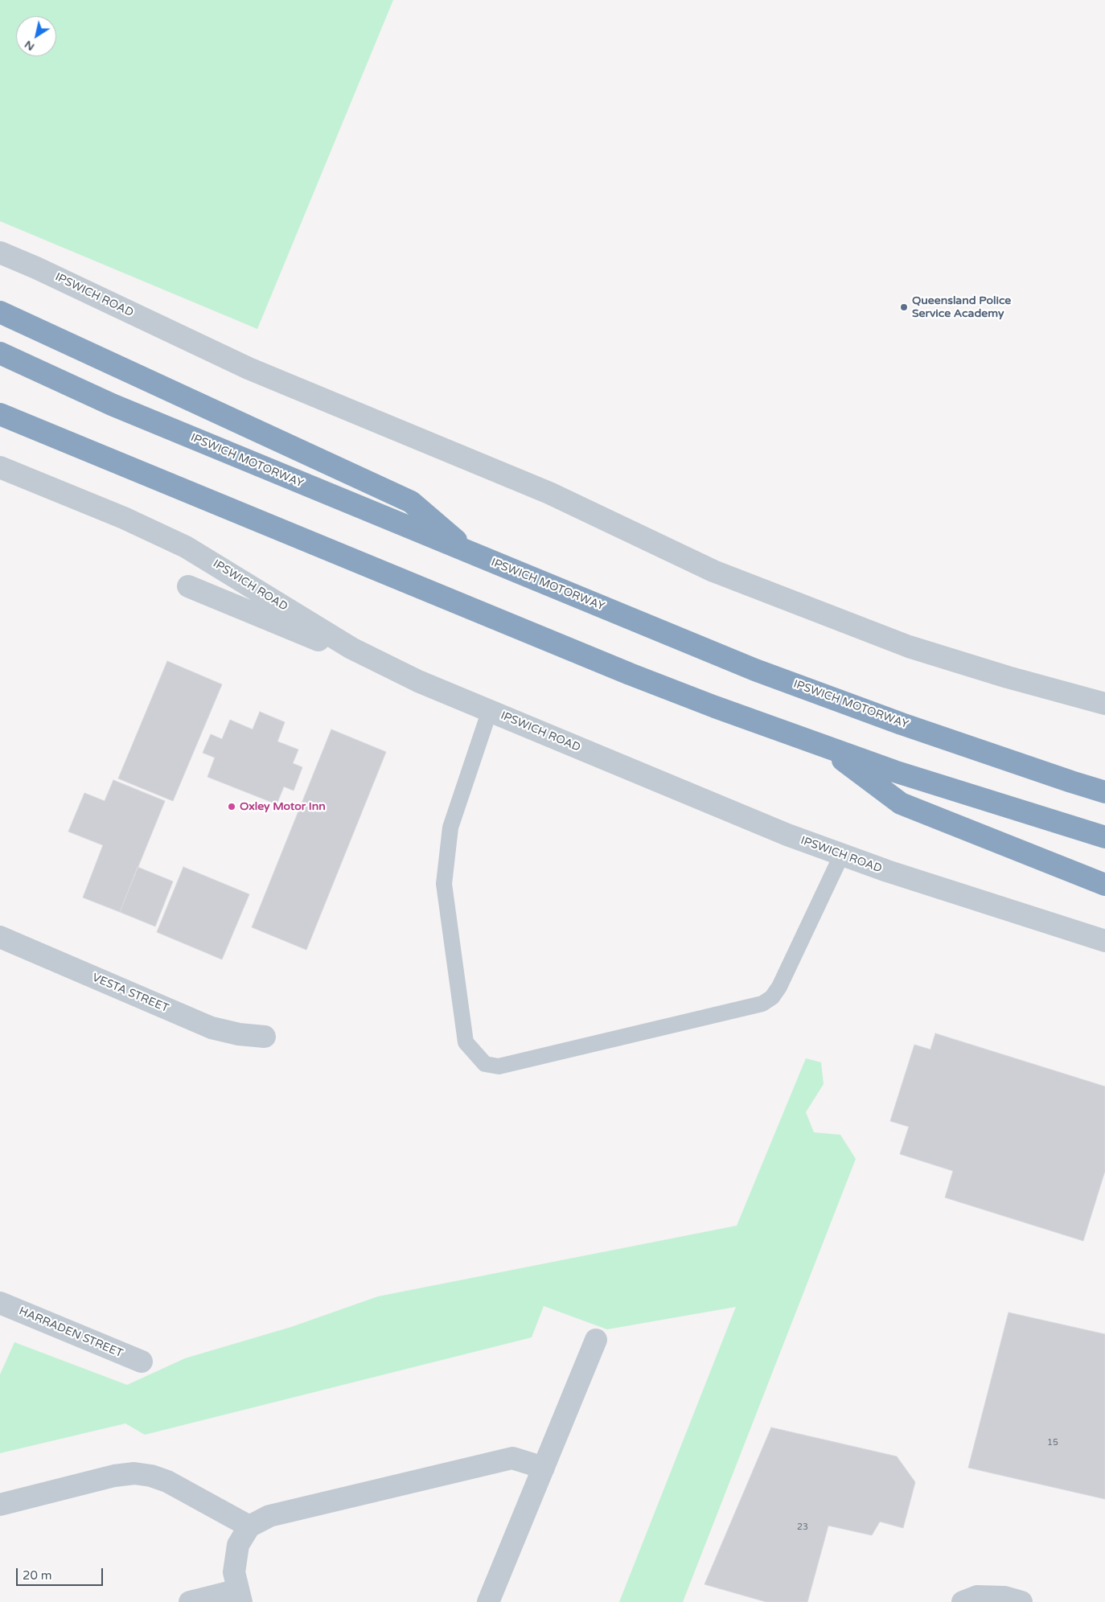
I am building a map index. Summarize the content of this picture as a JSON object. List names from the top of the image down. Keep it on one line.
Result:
{"streets":{"highway":["IPSWICH MOTORWAY"],"street":["IPSWICH ROAD","VESTA STREET","HARRADEN STREET"]},"places":["Queensland Police Service Academy","Oxley Motor Inn"],"house_numbers":["15","23"],"scale_bar":"20 m","north":"bottom left"}
